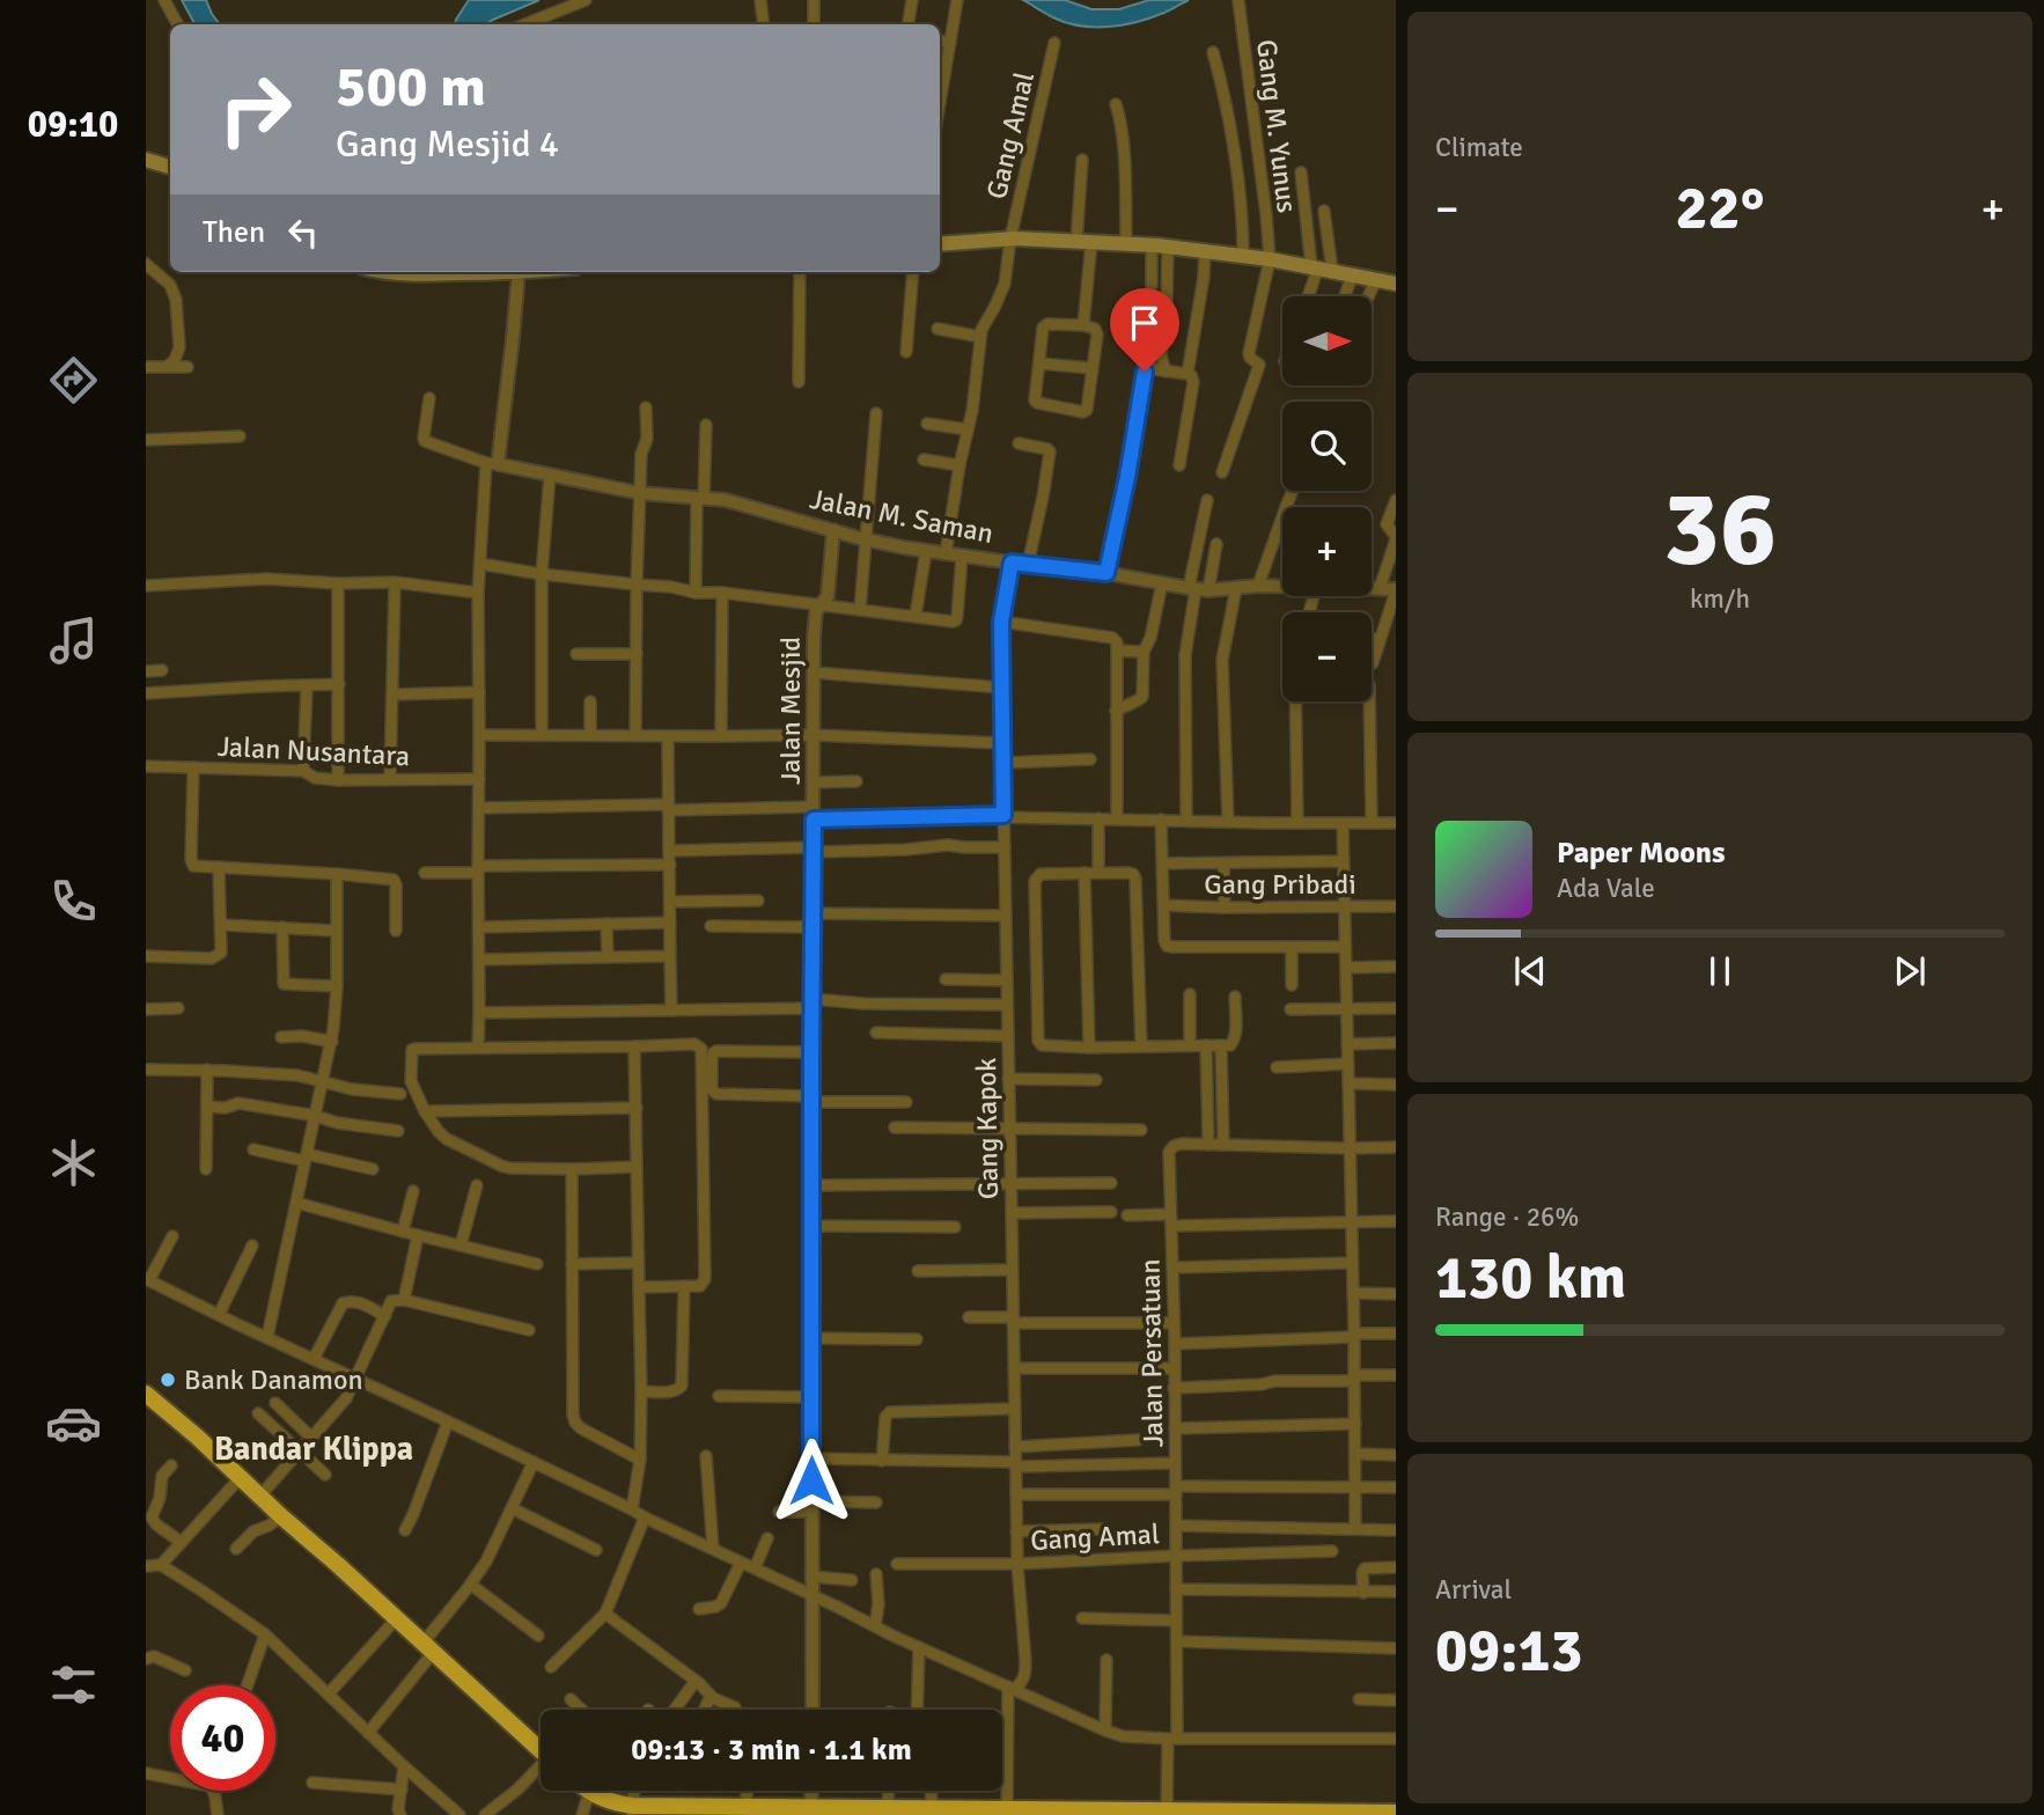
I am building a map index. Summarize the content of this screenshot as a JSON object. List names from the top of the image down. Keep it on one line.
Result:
{"streets":{"street":["Gang M. Yunus","Gang Amal","Jalan M. Saman","Jalan Mesjid","Jalan Nusantara","Gang Pribadi","Gang Kapok","Jalan Persatuan"]},"crossings":[["Gang Amal","Jalan M. Saman"],["Gang Amal","Gang Kapok"],["Gang Amal","Jalan Persatuan"],["Jalan M. Saman","Jalan Mesjid"],["Jalan M. Saman","Gang Kapok"]],"districts":["Bandar Klippa"],"places":["Bank Danamon"],"north":"right","page":{"tabs":"09:10","tile":["Climate",["36","km/h"],["Range · 26%","130 km"],["Arrival","09:13"]],"turn":["500 m","Gang Mesjid 4"],"heat":["−","22°","+"],"then":"Then","map_buttons":["+","−"],"song":["Paper Moons","Ada Vale"],"limit":"40","trip":"09:13 · 3 min · 1.1 km"}}
